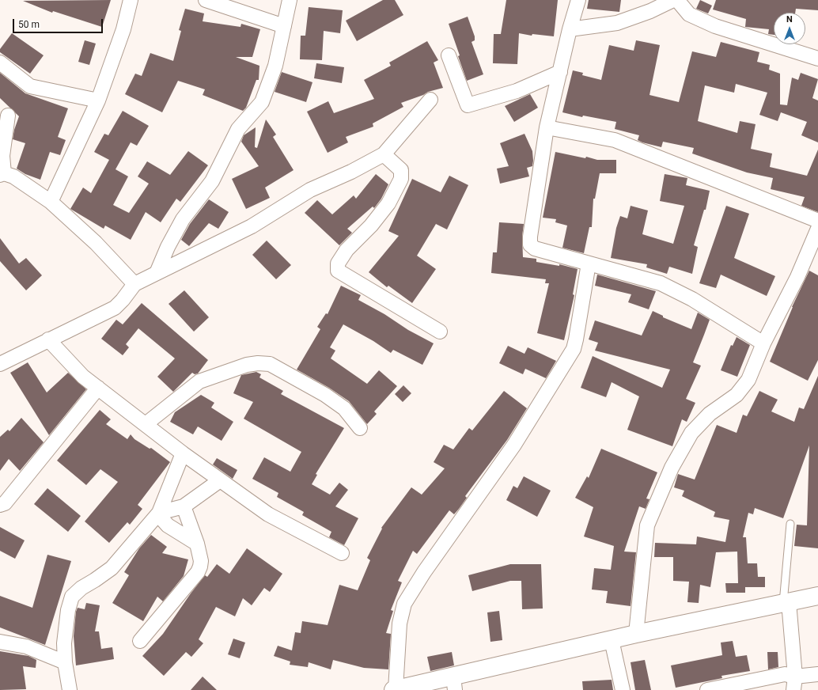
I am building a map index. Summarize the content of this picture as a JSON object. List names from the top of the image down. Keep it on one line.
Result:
{"scale_bar":"50 m","north":"top"}
